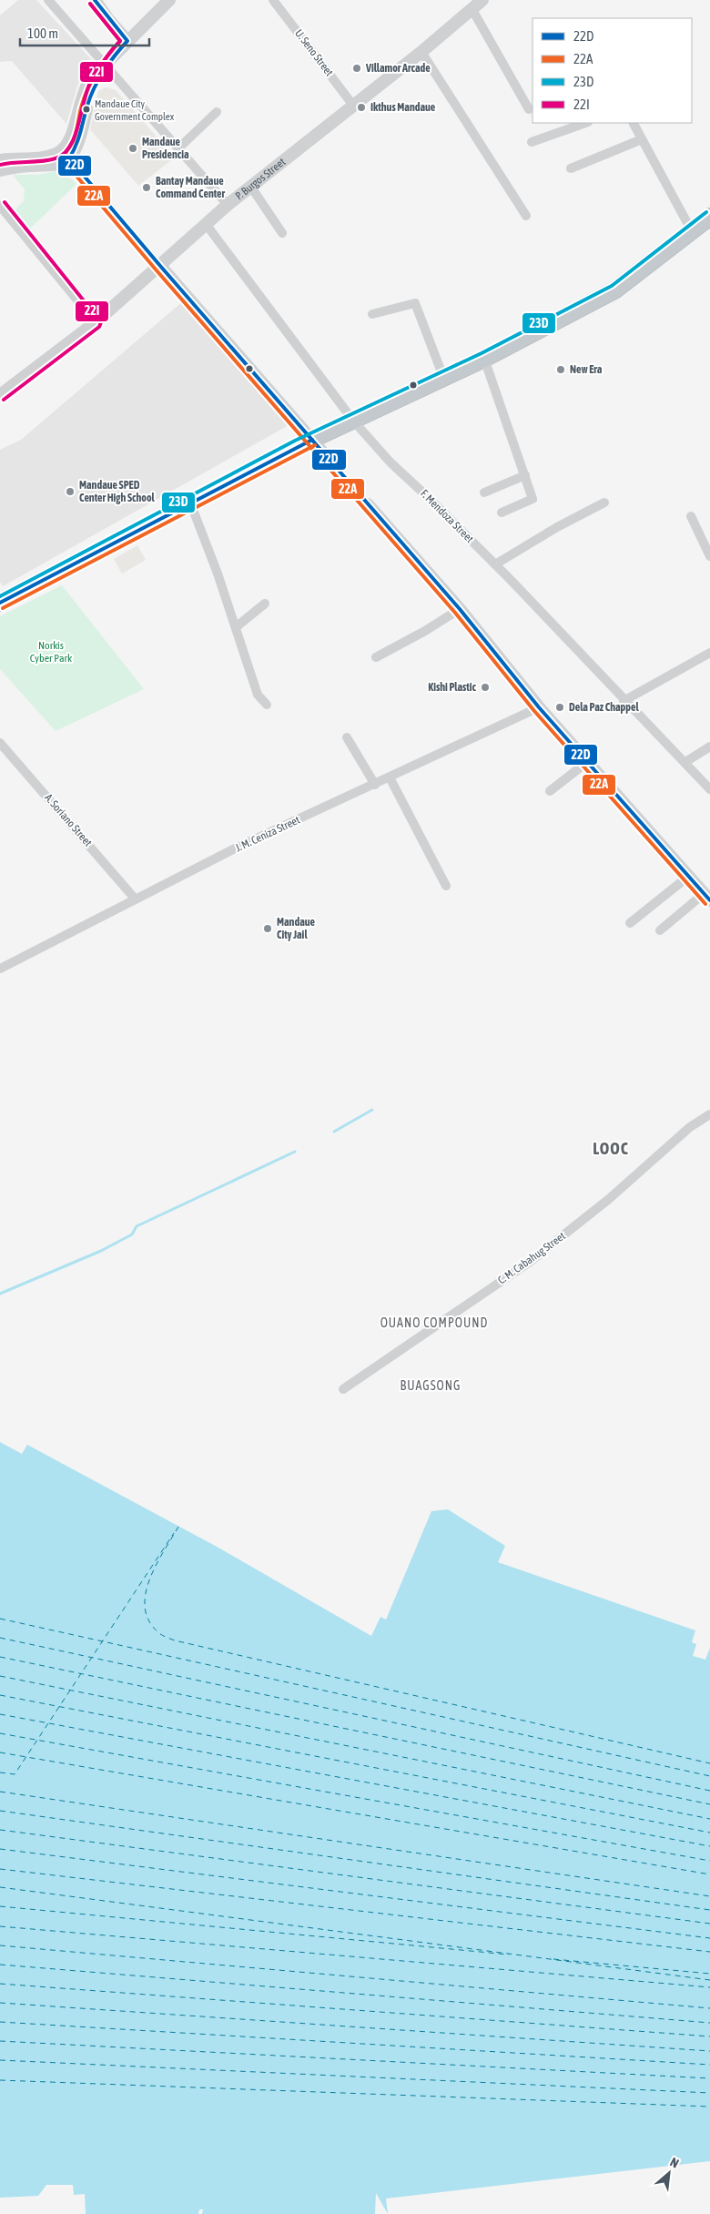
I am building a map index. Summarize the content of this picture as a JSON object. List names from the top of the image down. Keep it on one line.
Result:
{"streets":{"street":["U. Seno Street","P. Burgos Street","F. Mendoza Street","A. Soriano Street","J. M. Ceniza Street","C. M. Cabahug Street"]},"crossings":[["U. Seno Street","P. Burgos Street"],["P. Burgos Street","F. Mendoza Street"],["A. Soriano Street","J. M. Ceniza Street"]],"districts":["LOOC","OUANO COMPOUND","BUAGSONG"],"parks":["Norkis Cyber Park"],"places":["Villamor Arcade","Ikthus Mandaue","Mandaue City Government Complex","Mandaue Presidencia","Bantay Mandaue Command Center","New Era","Mandaue SPED Center High School","Kishi Plastic","Dela Paz Chappel","Mandaue City Jail"],"lines":["transit line 22D","transit line 22A","transit line 22I","transit line 23D"],"legend":["22D","22A","23D","22I"],"scale_bar":"100 m","north":"top right"}
